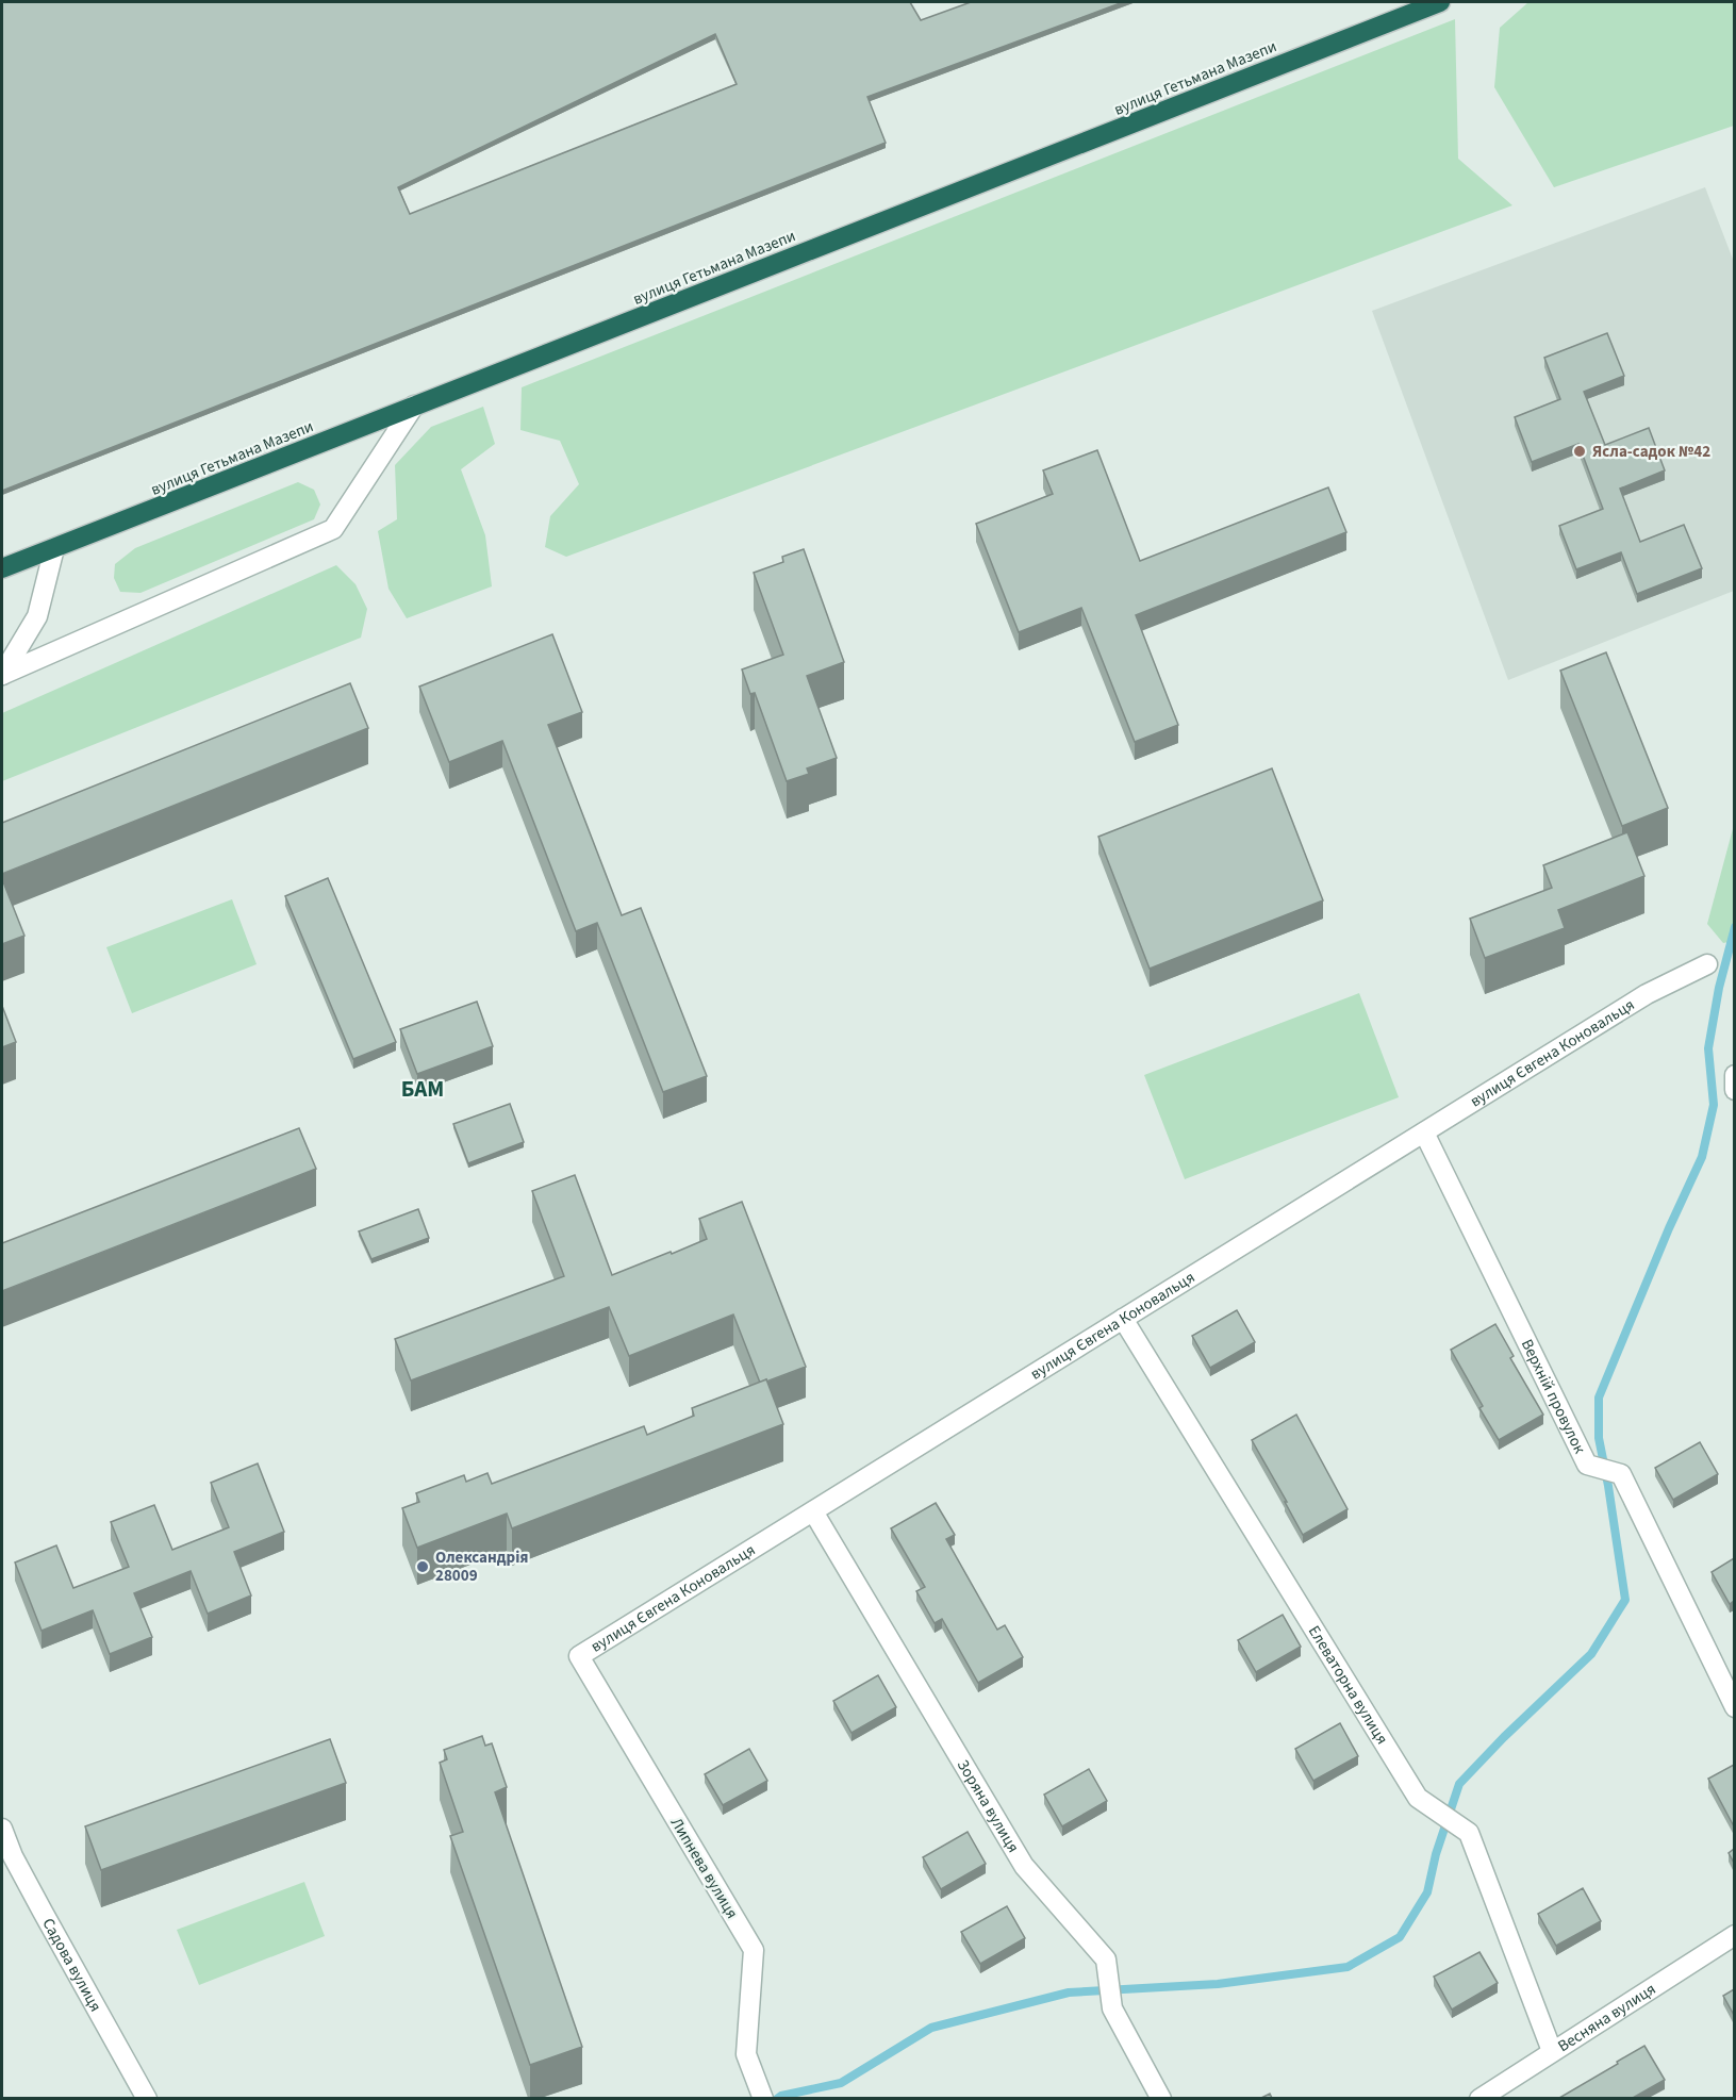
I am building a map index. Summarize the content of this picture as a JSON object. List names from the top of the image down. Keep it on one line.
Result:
{"streets":{"highway":["вулиця Гетьмана Мазепи"],"street":["вулиця Євгена Коновальця","Верхній провулок","Елеваторна вулиця","Зоряна вулиця","Липнева вулиця","Садова вулиця","Весняна вулиця"]},"crossings":[["вулиця Євгена Коновальця","Верхній провулок"],["вулиця Євгена Коновальця","Елеваторна вулиця"],["вулиця Євгена Коновальця","Зоряна вулиця"],["вулиця Євгена Коновальця","Липнева вулиця"],["Елеваторна вулиця","Весняна вулиця"]],"districts":["БАМ"],"places":["Ясла-садок №42","Олександрія 28009"]}
